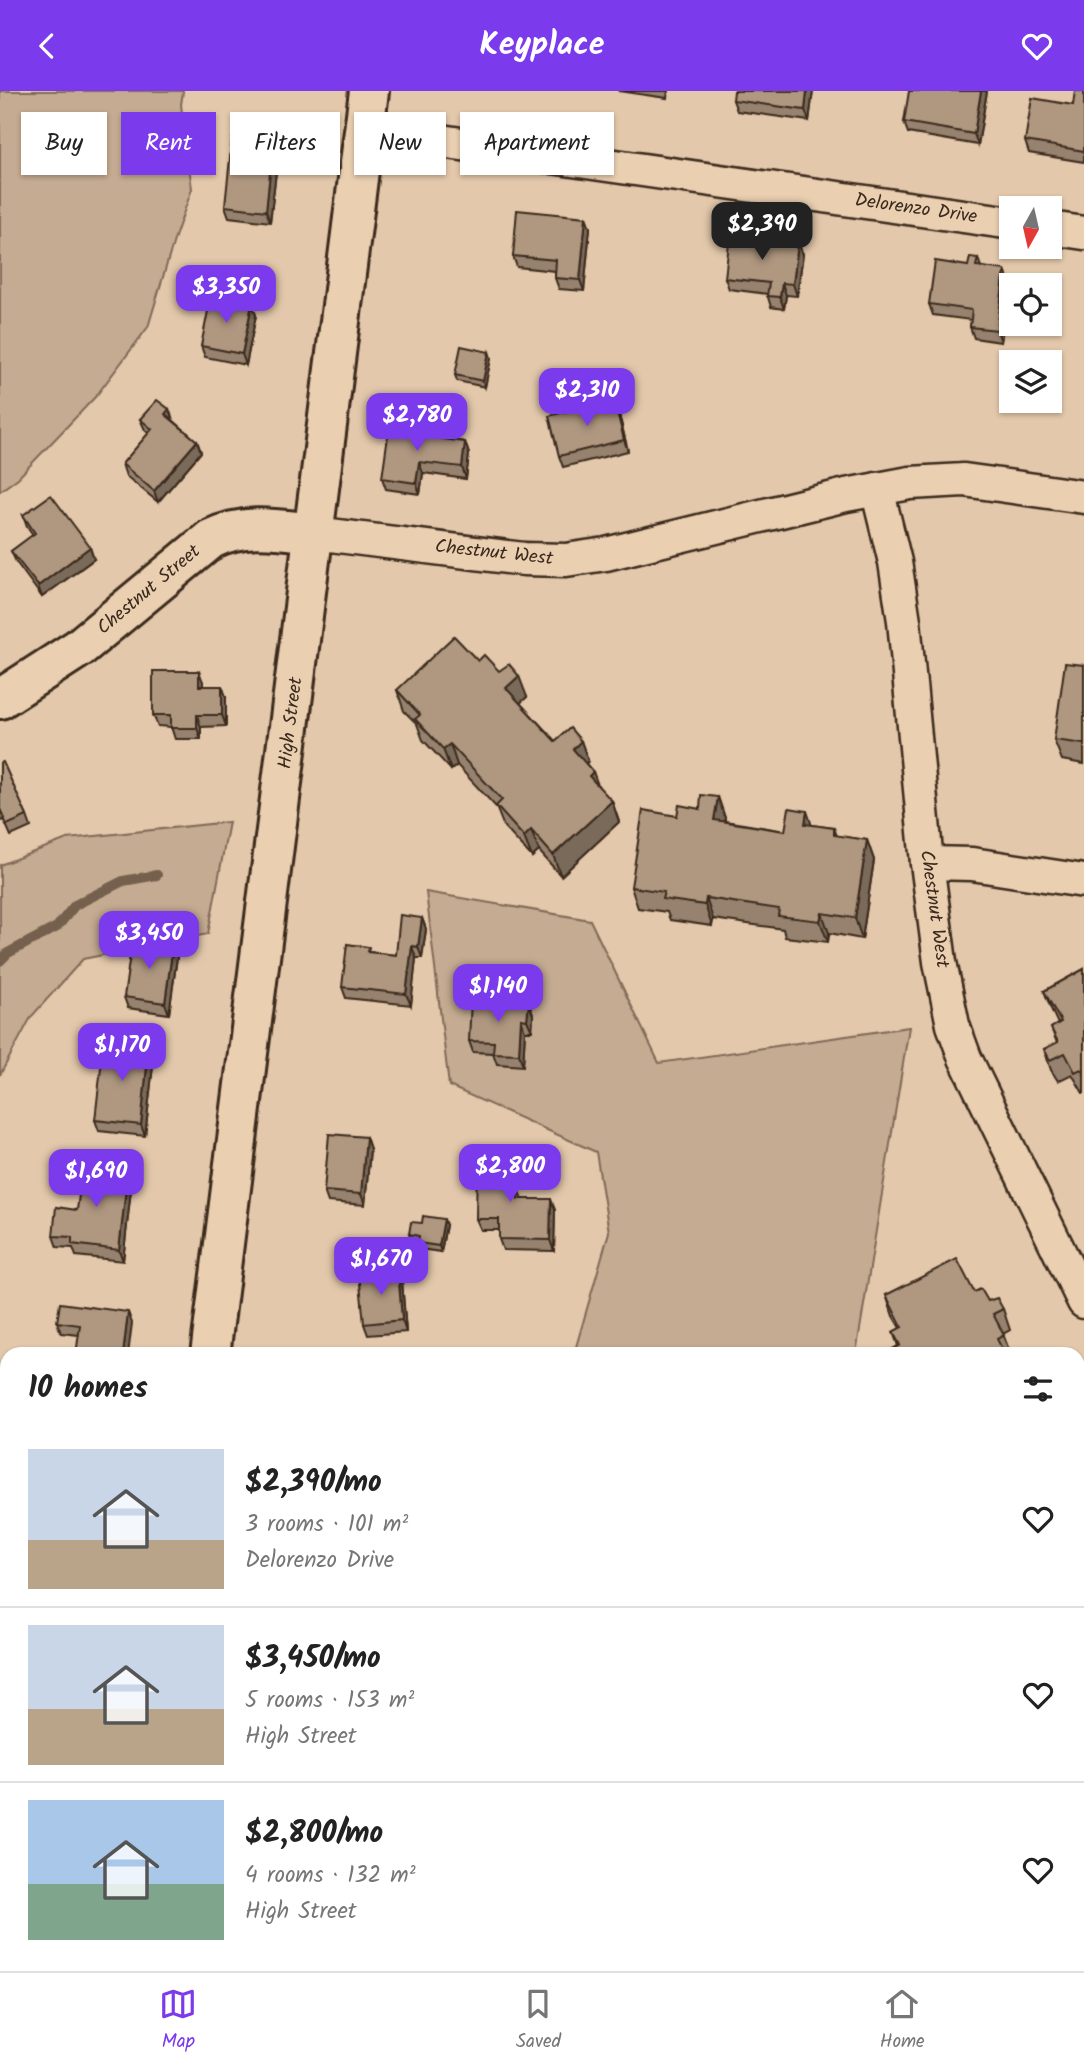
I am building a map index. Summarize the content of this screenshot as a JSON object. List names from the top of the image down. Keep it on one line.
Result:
{"streets":{"main road":["Chestnut Street","High Street"],"street":["Delorenzo Drive","Chestnut West"]},"crossings":[["Chestnut West","Chestnut Street"],["Chestnut West","High Street"],["Chestnut Street","High Street"]],"north":"bottom","page":{"header":"Keyplace","chip":["Buy","Rent","Filters","New","Apartment"],"price":["$2,390","$3,350","$2,310","$2,780","$3,450","$1,140","$1,170","$2,800","$1,690","$1,670"],"heading":"10 homes","list":[{"name":"$2,390/mo","note":"3 rooms · 101 m² · Delorenzo Drive"},{"name":"$3,450/mo","note":"5 rooms · 153 m² · High Street"},{"name":"$2,800/mo","note":"4 rooms · 132 m² · High Street"}],"tabs":["Map","Saved","Home"]}}
